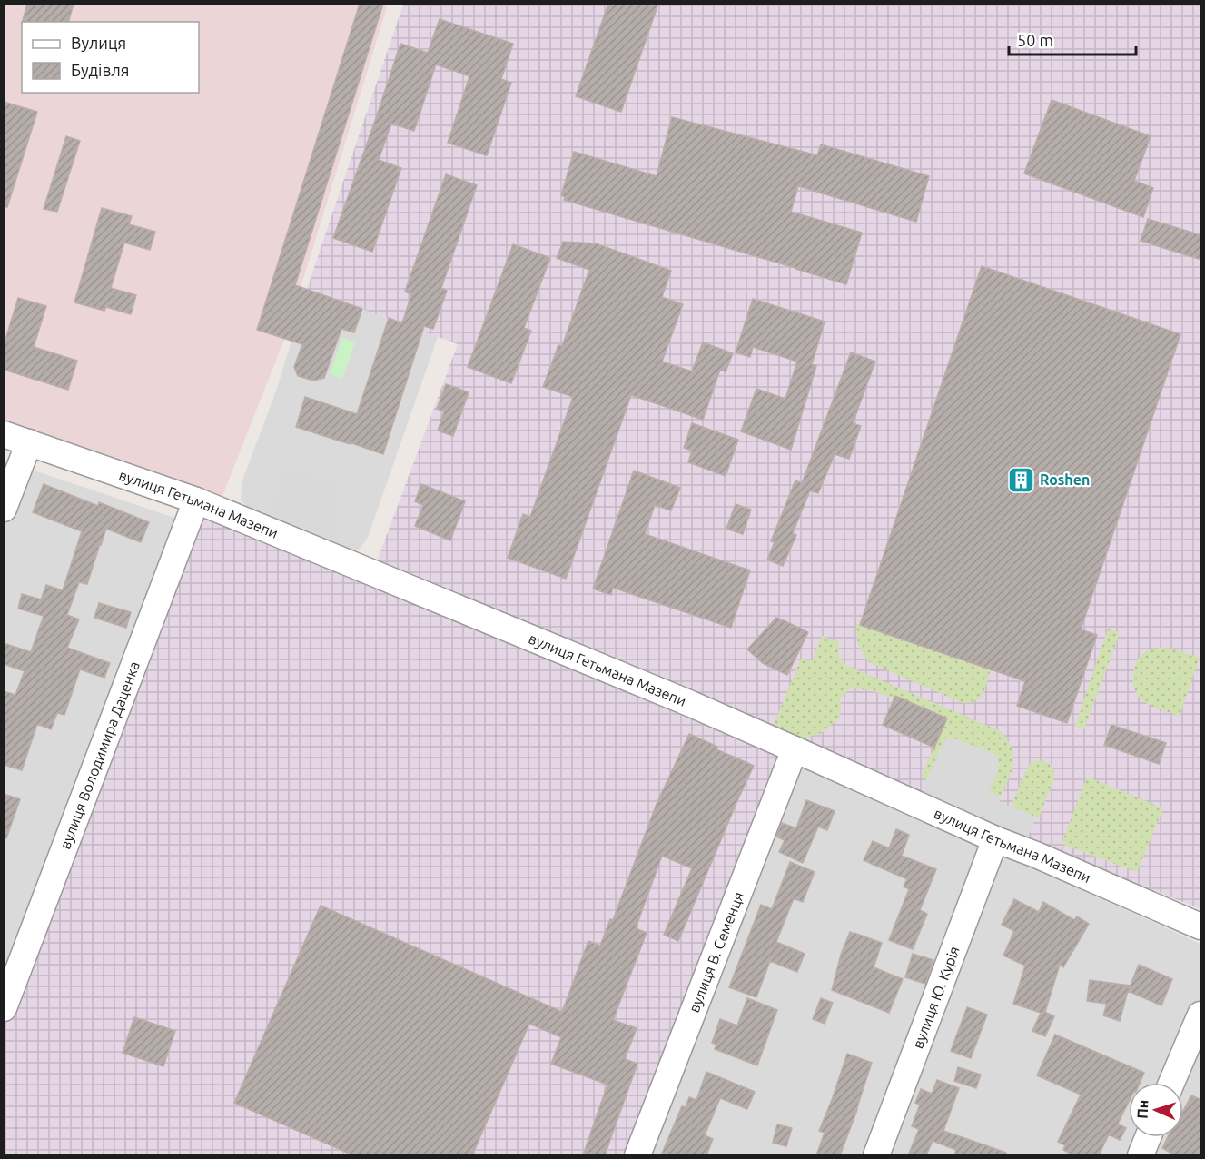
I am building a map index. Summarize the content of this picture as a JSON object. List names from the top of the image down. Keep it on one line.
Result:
{"streets":{"street":["вулиця Гетьмана Мазепи","вулиця Володимира Даценка","вулиця В. Семенця","вулиця Ю. Курія"]},"crossings":[["вулиця Гетьмана Мазепи","вулиця Володимира Даценка"],["вулиця Гетьмана Мазепи","вулиця В. Семенця"],["вулиця Гетьмана Мазепи","вулиця Ю. Курія"]],"places":{"building":["Roshen"]},"legend":["Вулиця","Будівля"],"scale_bar":"50 m","north":"left"}
